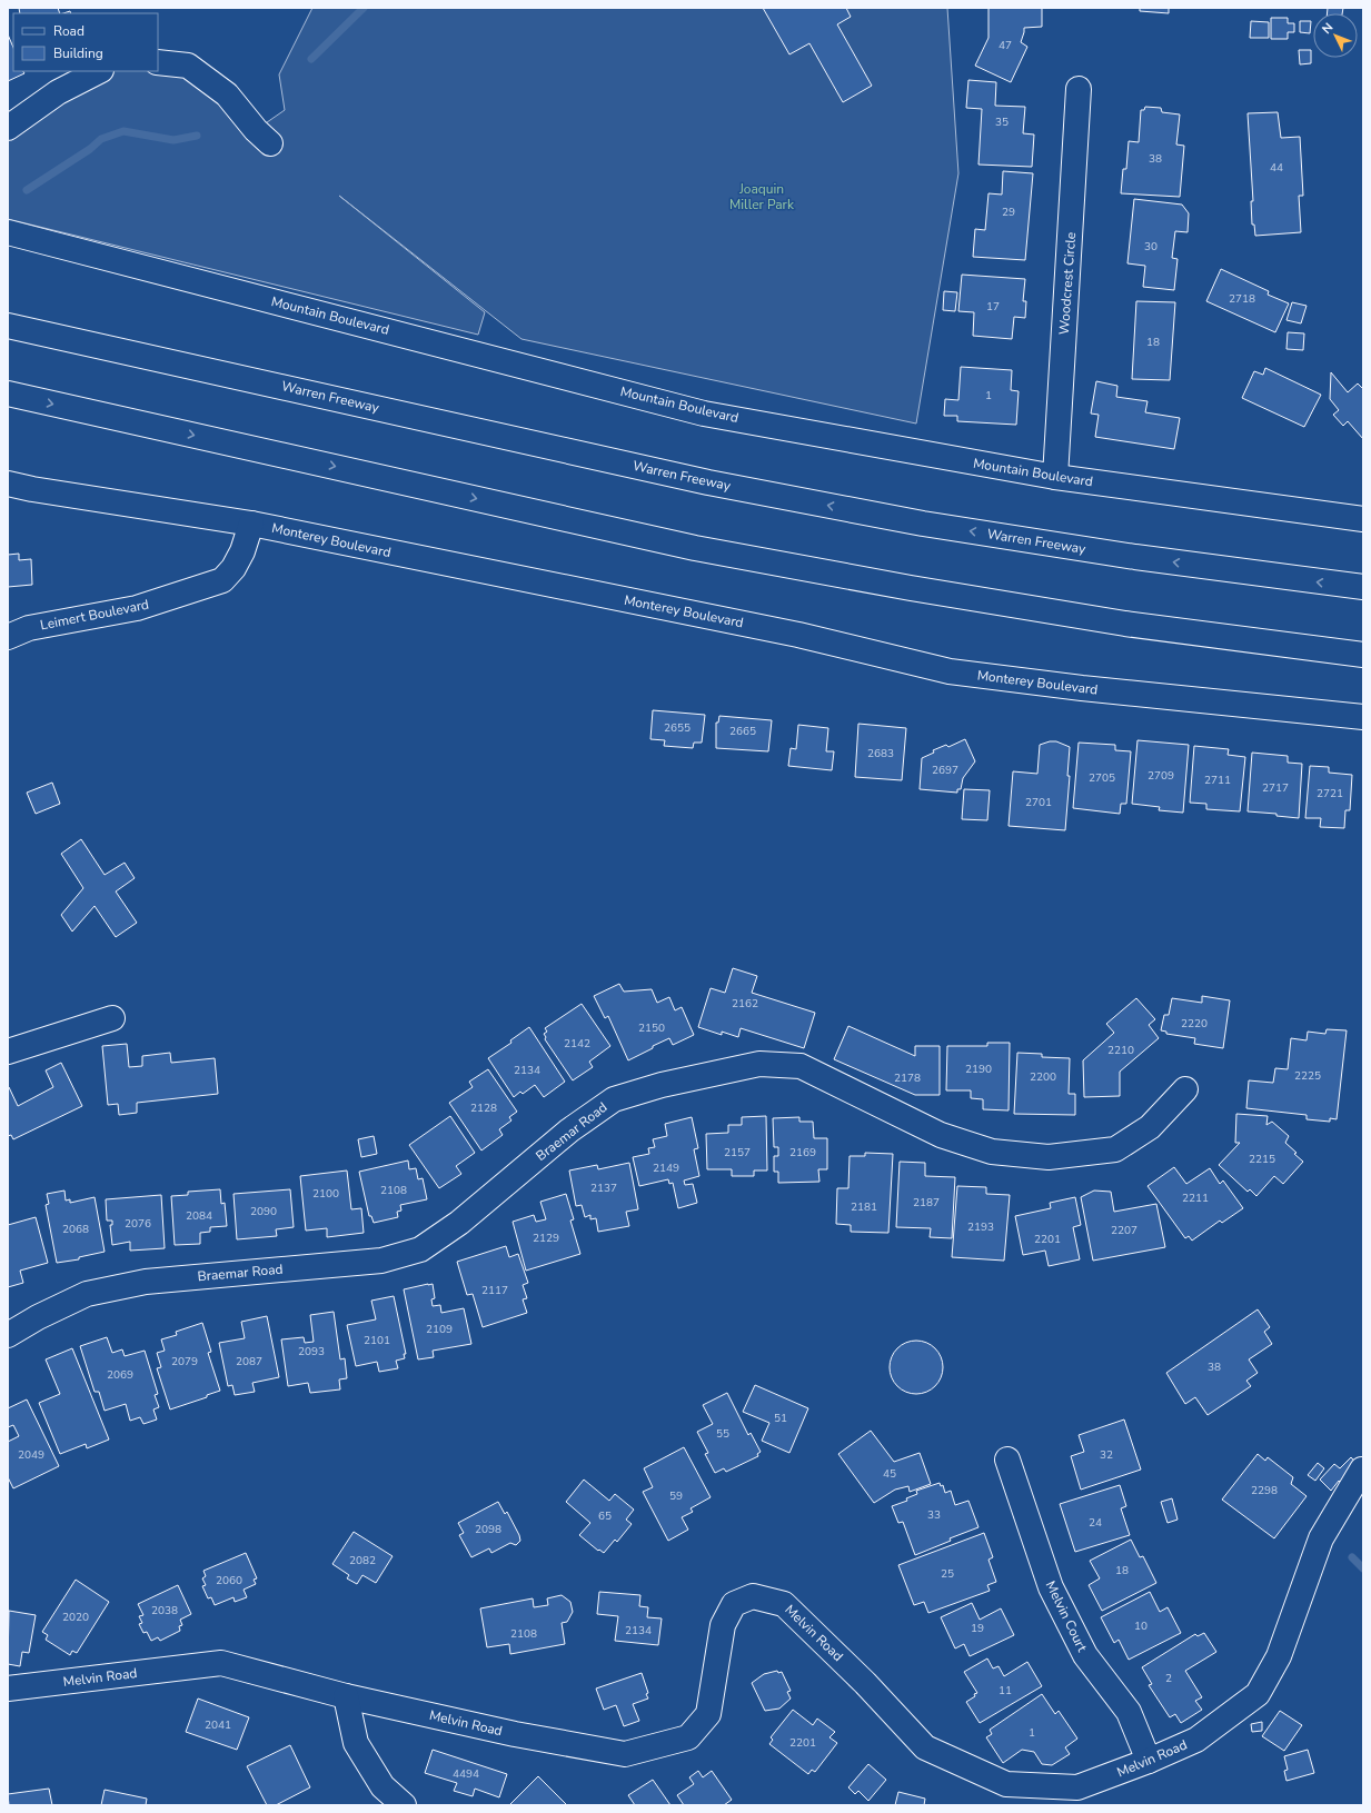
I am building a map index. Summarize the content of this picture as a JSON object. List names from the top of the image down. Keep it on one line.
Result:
{"streets":{"main road":["Woodcrest Circle","Mountain Boulevard","Warren Freeway","Monterey Boulevard","Leimert Boulevard","Braemar Road","Melvin Court","Melvin Road"]},"crossings":[["Woodcrest Circle","Mountain Boulevard"],["Monterey Boulevard","Leimert Boulevard"],["Melvin Court","Melvin Road"]],"parks":["Joaquin Miller Park"],"house_numbers":["47","35","38","44","29","30","2718","17","18","1","2655","2665","2683","2697","2709","2705","2711","2717","2721","2701","2162","2220","2150","2142","2210","2190","2134","2225","2200","2178","2128","2157","2169","2215","2149","2137","2108","2100","2211","2187","2181","2090","2084","2076","2193","2068","2207","2129","2201","2117","2109","2101","2093","2079","2087","38","2069","51","55","2049","32","45","2298","59","33","65","24","2098","2082","18","25","2060","2038","2020","10","19","2134","2108","2","11","2041","1","2201","4494"],"legend":["Road","Building"],"north":"top left"}
